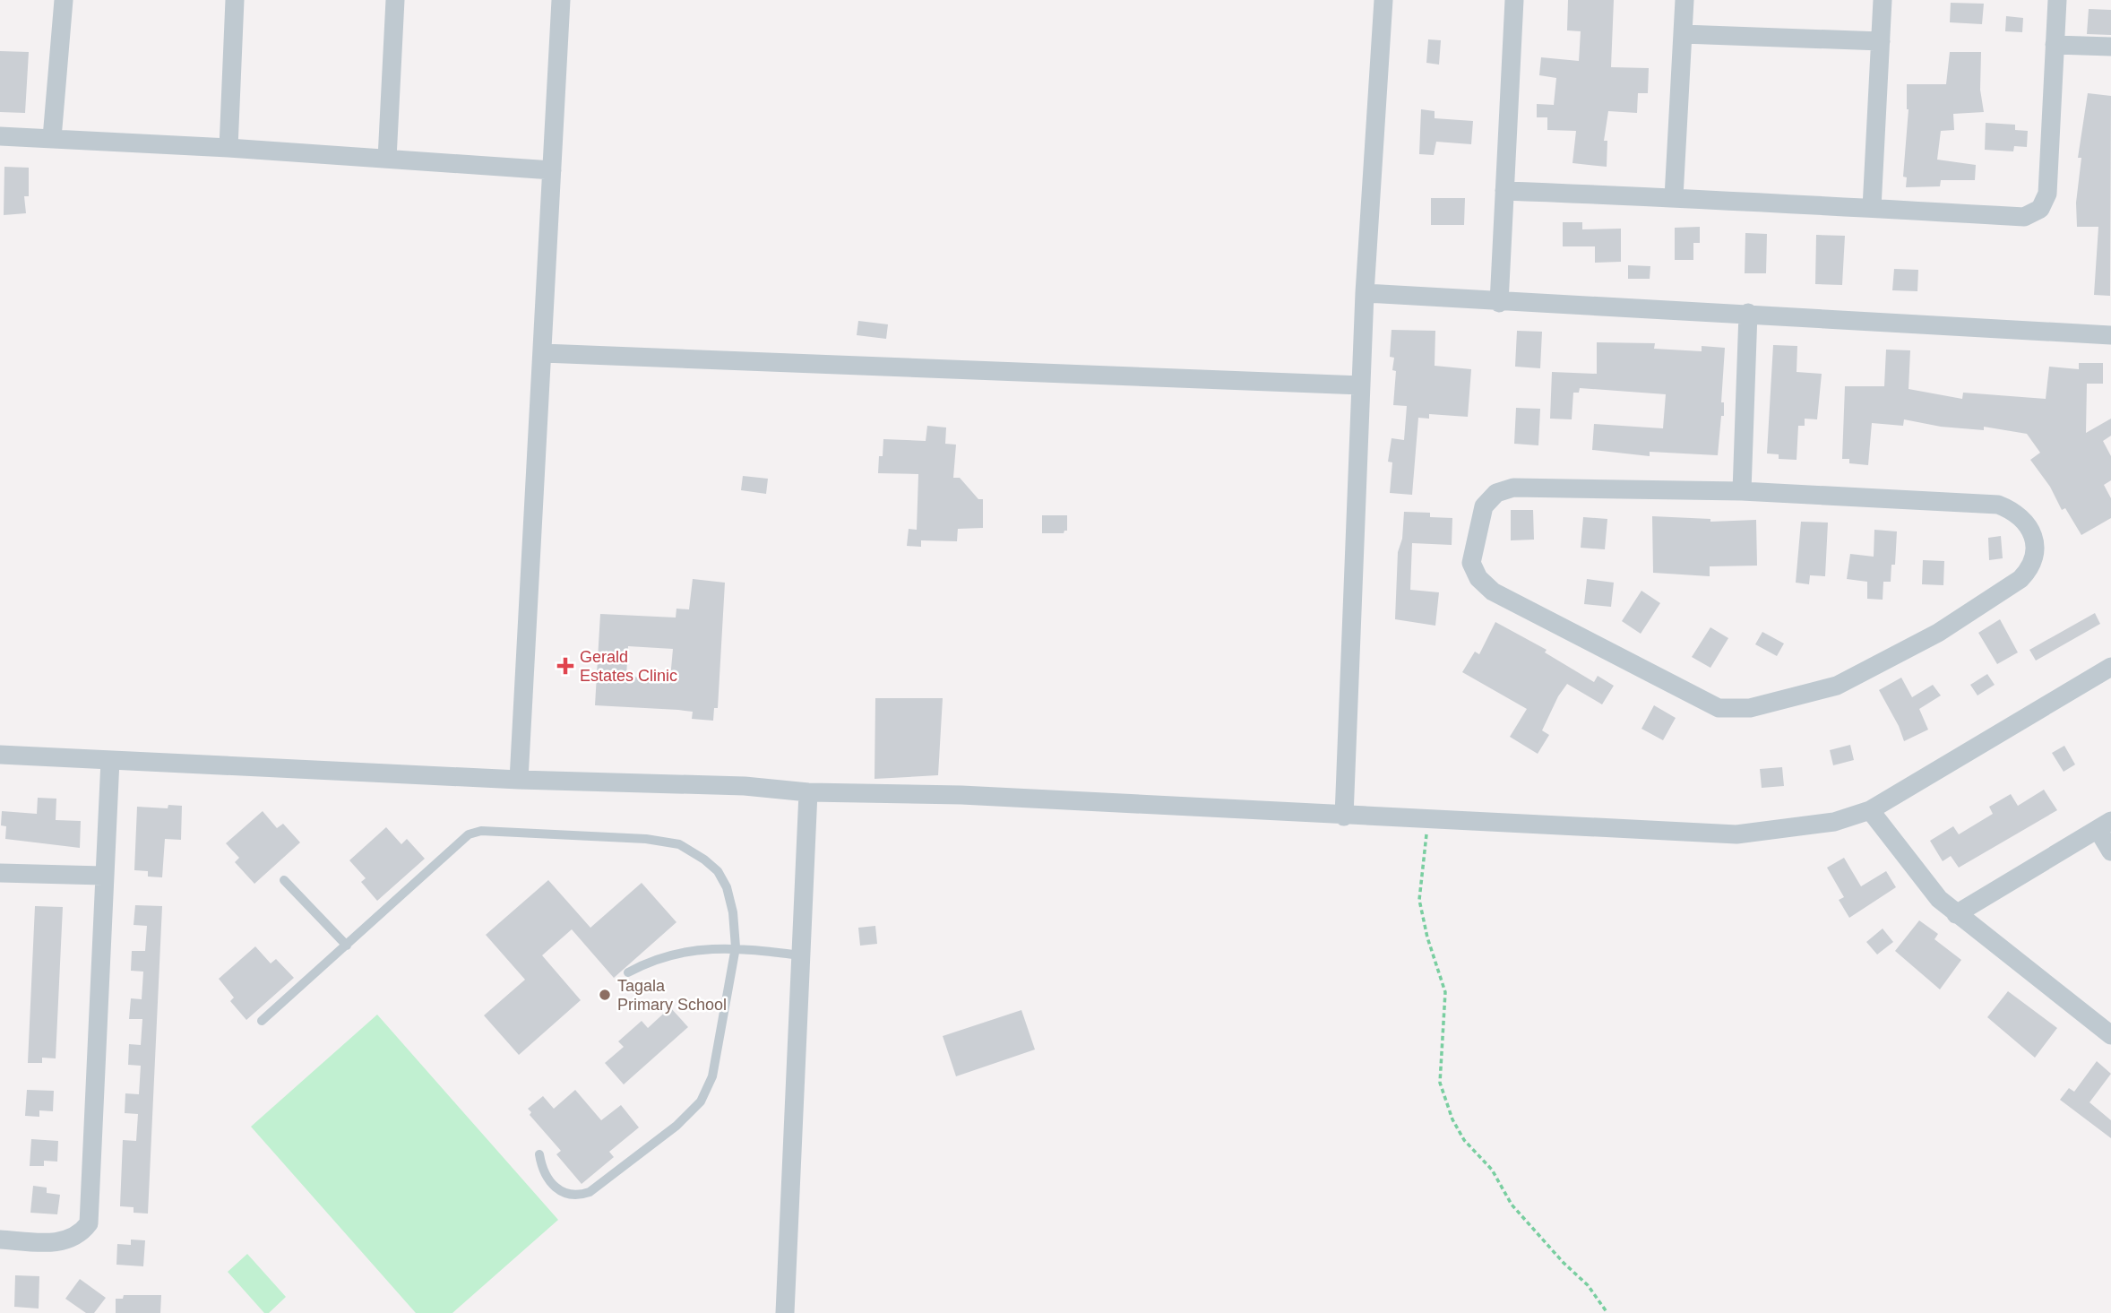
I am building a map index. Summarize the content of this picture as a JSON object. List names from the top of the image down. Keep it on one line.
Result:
{"places":{"health":["Gerald Estates Clinic"],"other":["Tagala Primary School"]}}
